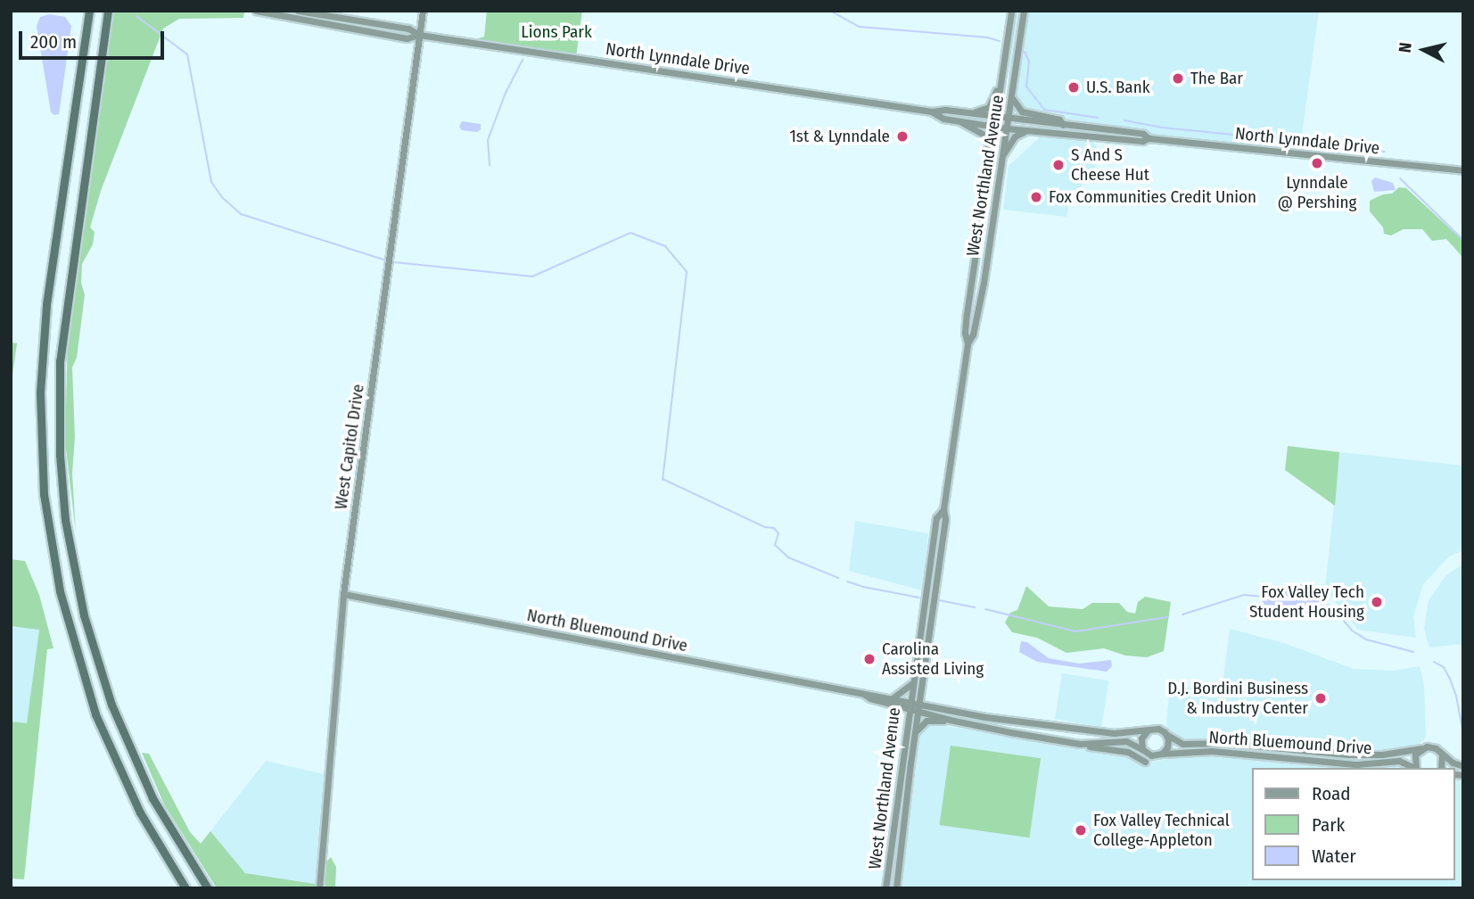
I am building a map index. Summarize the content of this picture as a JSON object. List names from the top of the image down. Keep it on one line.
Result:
{"streets":{"main road":["North Lynndale Drive","West Northland Avenue","West Capitol Drive","North Bluemound Drive"]},"crossings":[["North Lynndale Drive","West Northland Avenue"],["North Lynndale Drive","West Capitol Drive"],["West Northland Avenue","North Bluemound Drive"],["West Capitol Drive","North Bluemound Drive"]],"parks":["Lions Park"],"places":["The Bar","U.S. Bank","1st & Lynndale","Lynndale @ Pershing","S And S Cheese Hut","Fox Communities Credit Union","Fox Valley Tech Student Housing","Carolina Assisted Living","D.J. Bordini Business & Industry Center","Fox Valley Technical College-Appleton"],"legend":["Road","Park","Water"],"scale_bar":"200 m","north":"left"}
